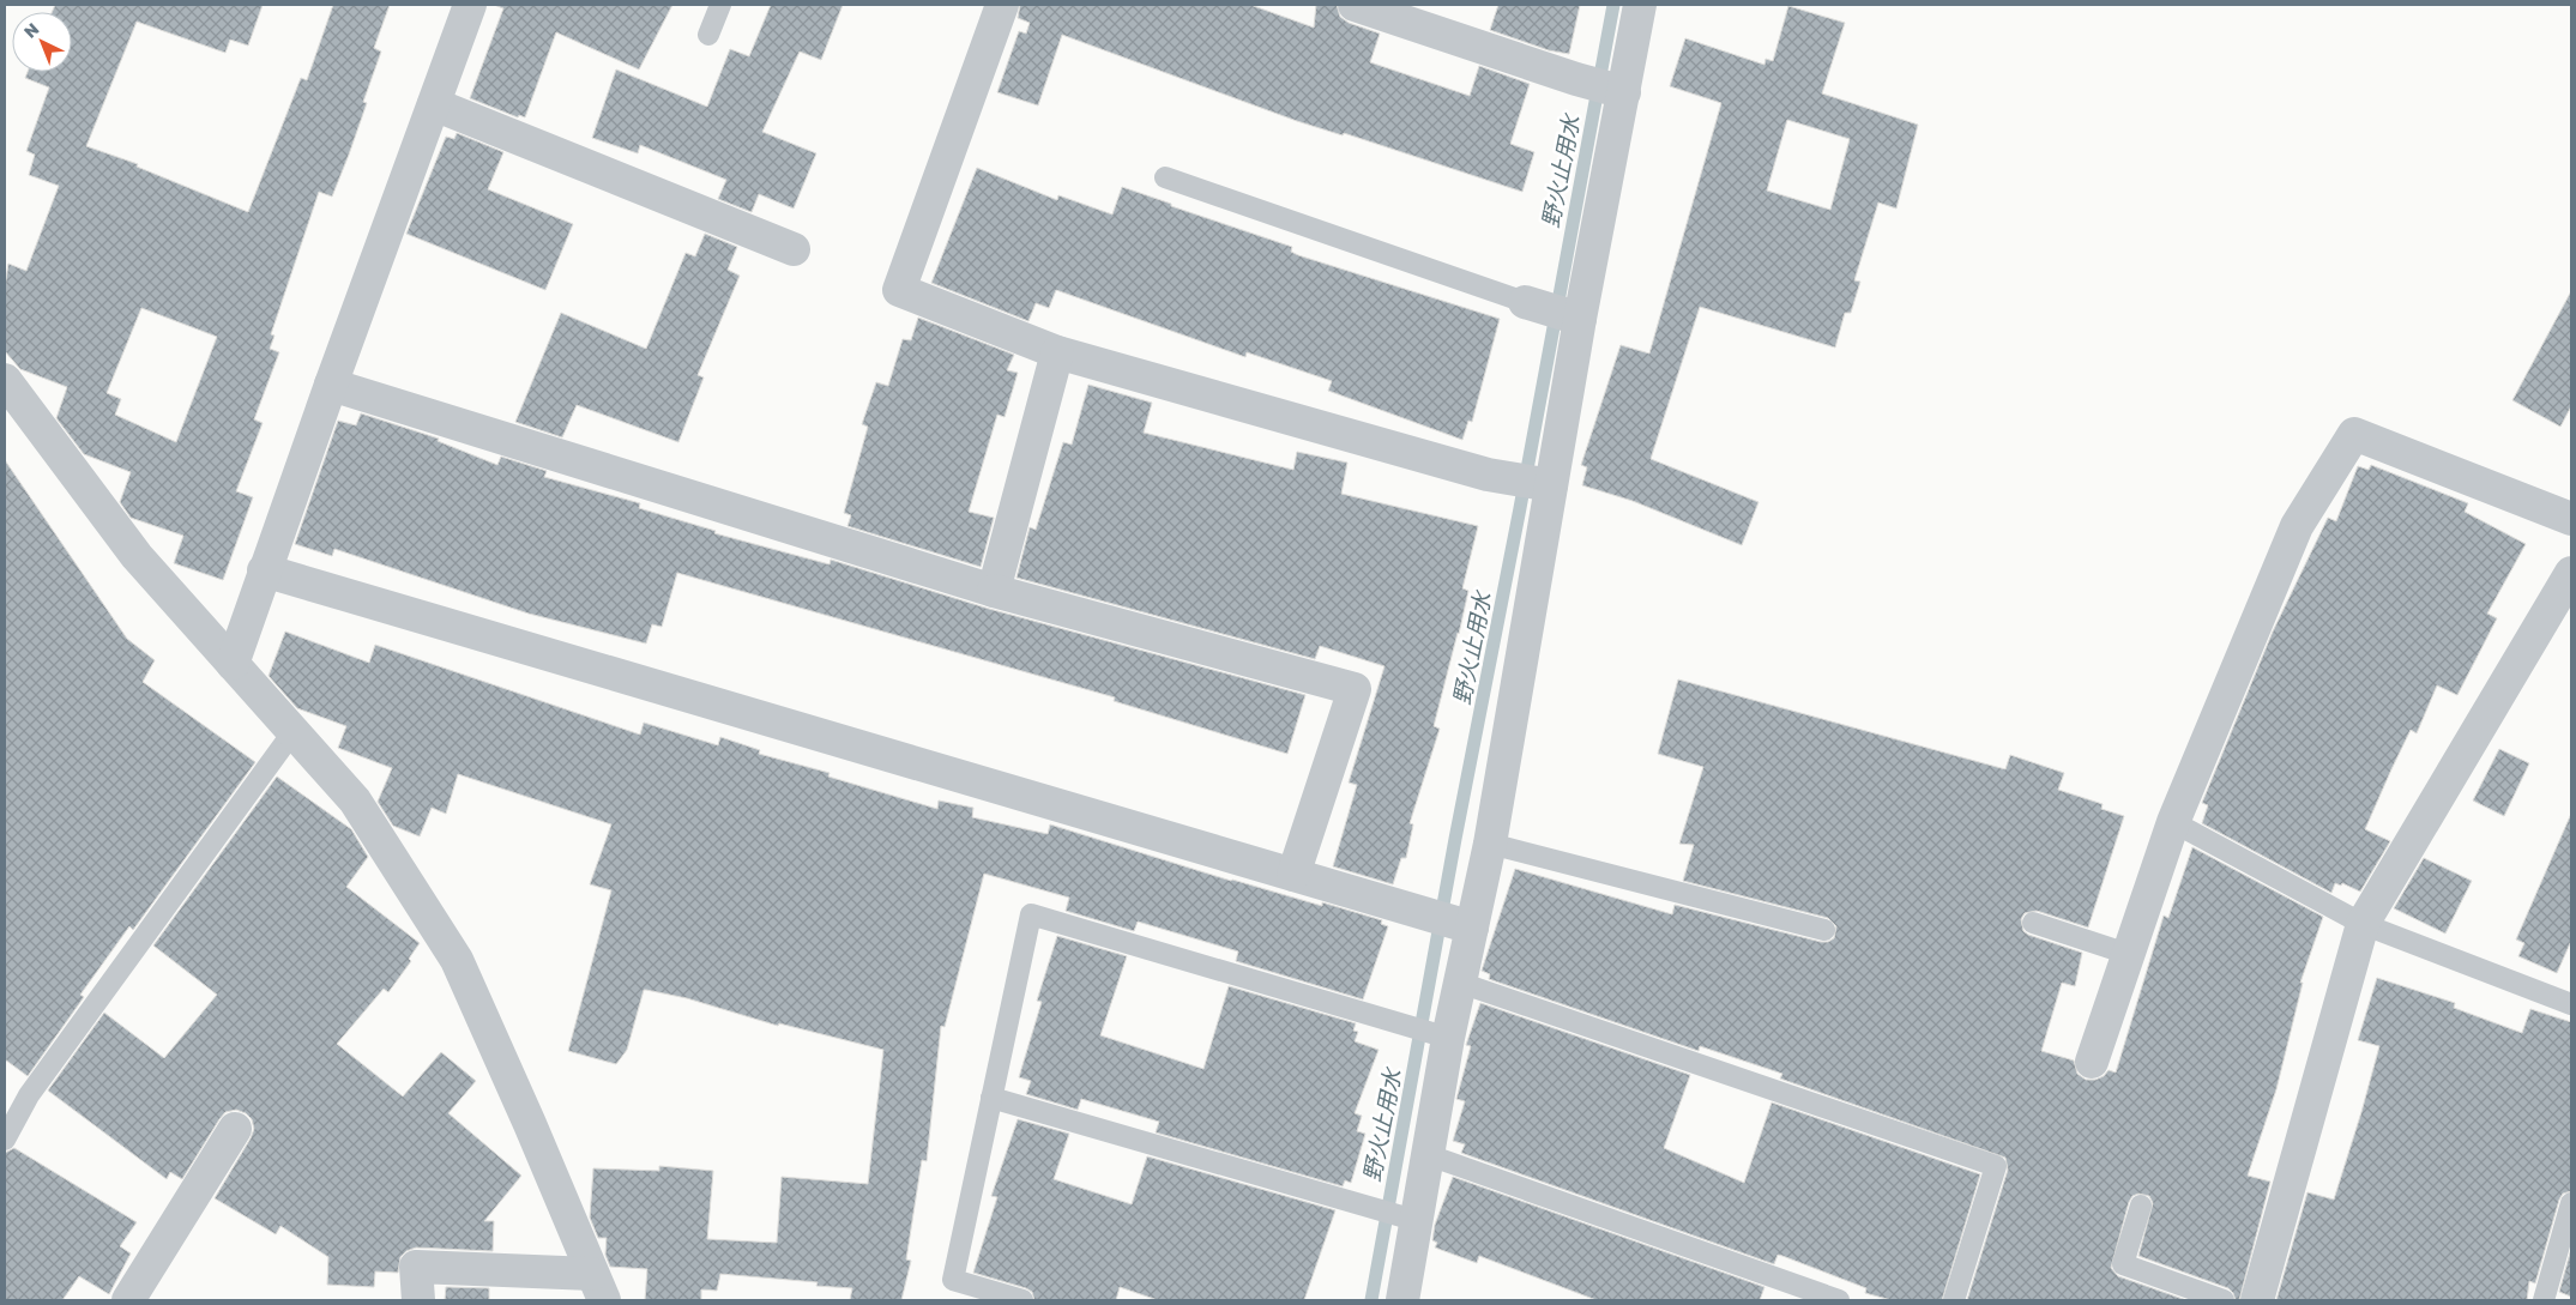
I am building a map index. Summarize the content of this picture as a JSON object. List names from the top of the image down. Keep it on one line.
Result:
{"water":["野火止用水"],"north":"top left"}
